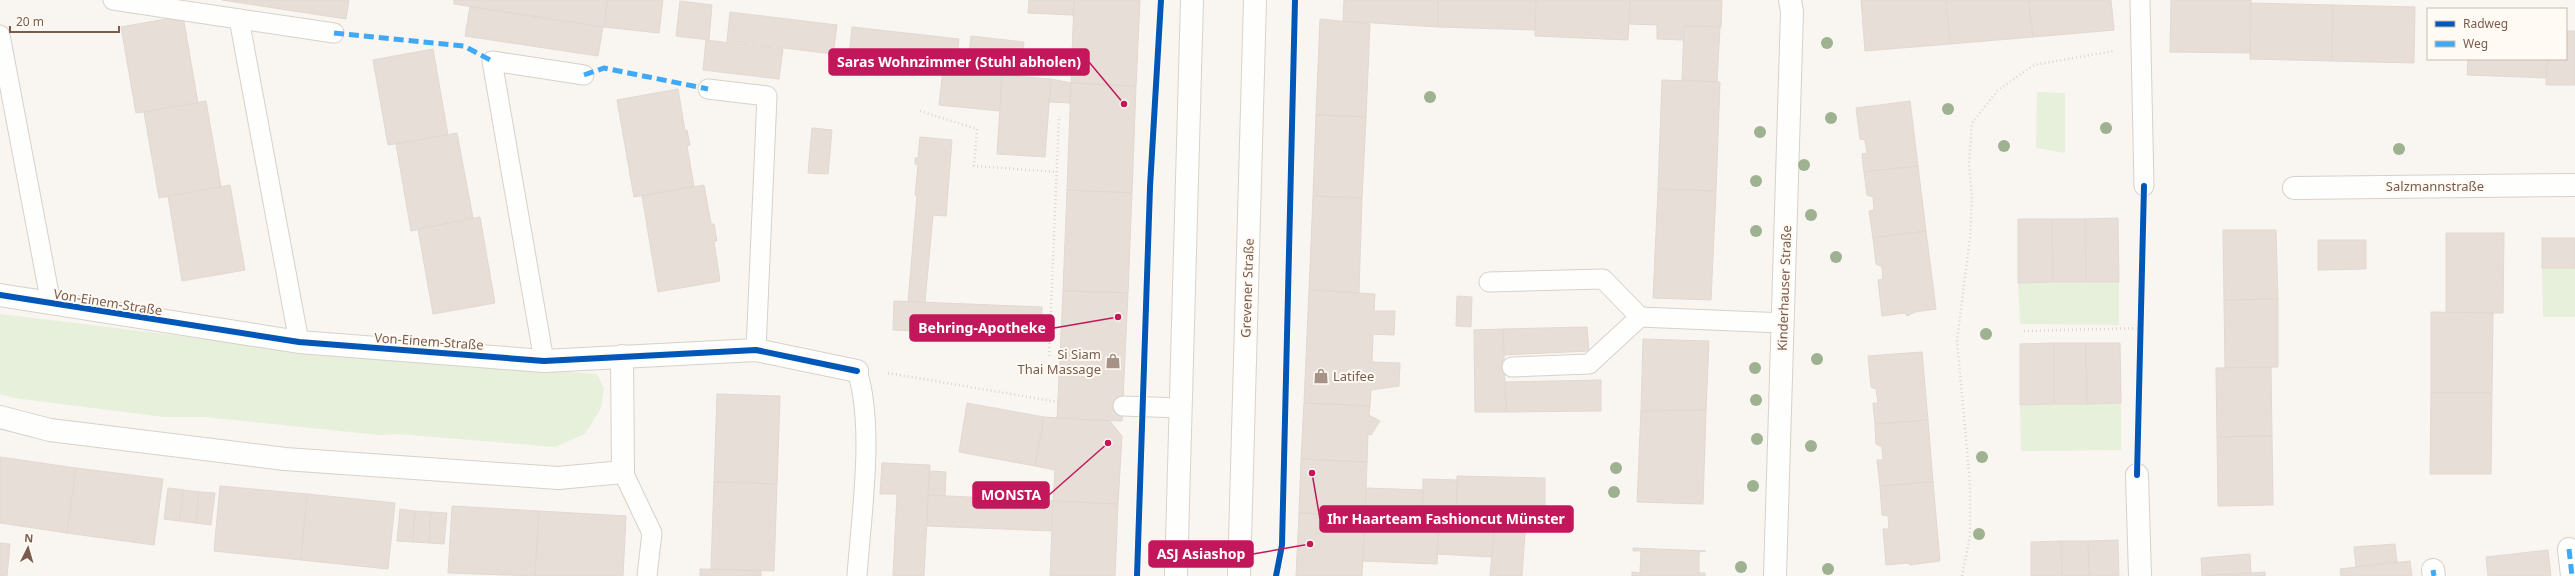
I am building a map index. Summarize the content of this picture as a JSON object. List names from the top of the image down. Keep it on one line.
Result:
{"streets":{"street":["Salzmannstraße","Grevener Straße","Kinderhauser Straße","Von-Einem-Straße"]},"places":{"other":["Saras Wohnzimmer (Stuhl abholen)","Behring-Apotheke","MONSTA","Ihr Haarteam Fashioncut Münster","ASJ Asiashop"],"shop":["Si Siam Thai Massage","Latifee"]},"legend":["Radweg","Weg"],"scale_bar":"20 m","north":"top"}
